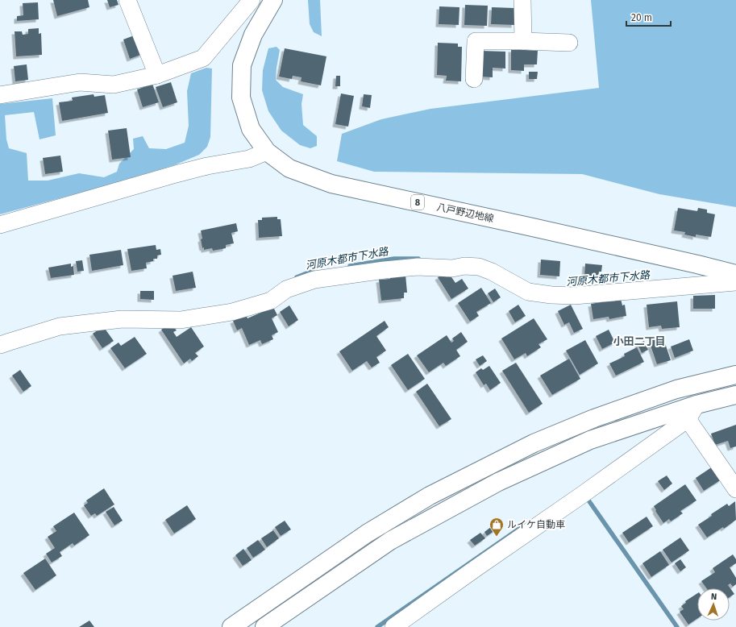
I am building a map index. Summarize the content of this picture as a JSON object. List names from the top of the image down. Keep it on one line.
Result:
{"streets":{"street":["8","八戸野辺地線"]},"districts":["小田二丁目"],"water":["河原木都市下水路"],"places":{"shop":["ルイケ自動車"]},"scale_bar":"20 m","north":"top"}
